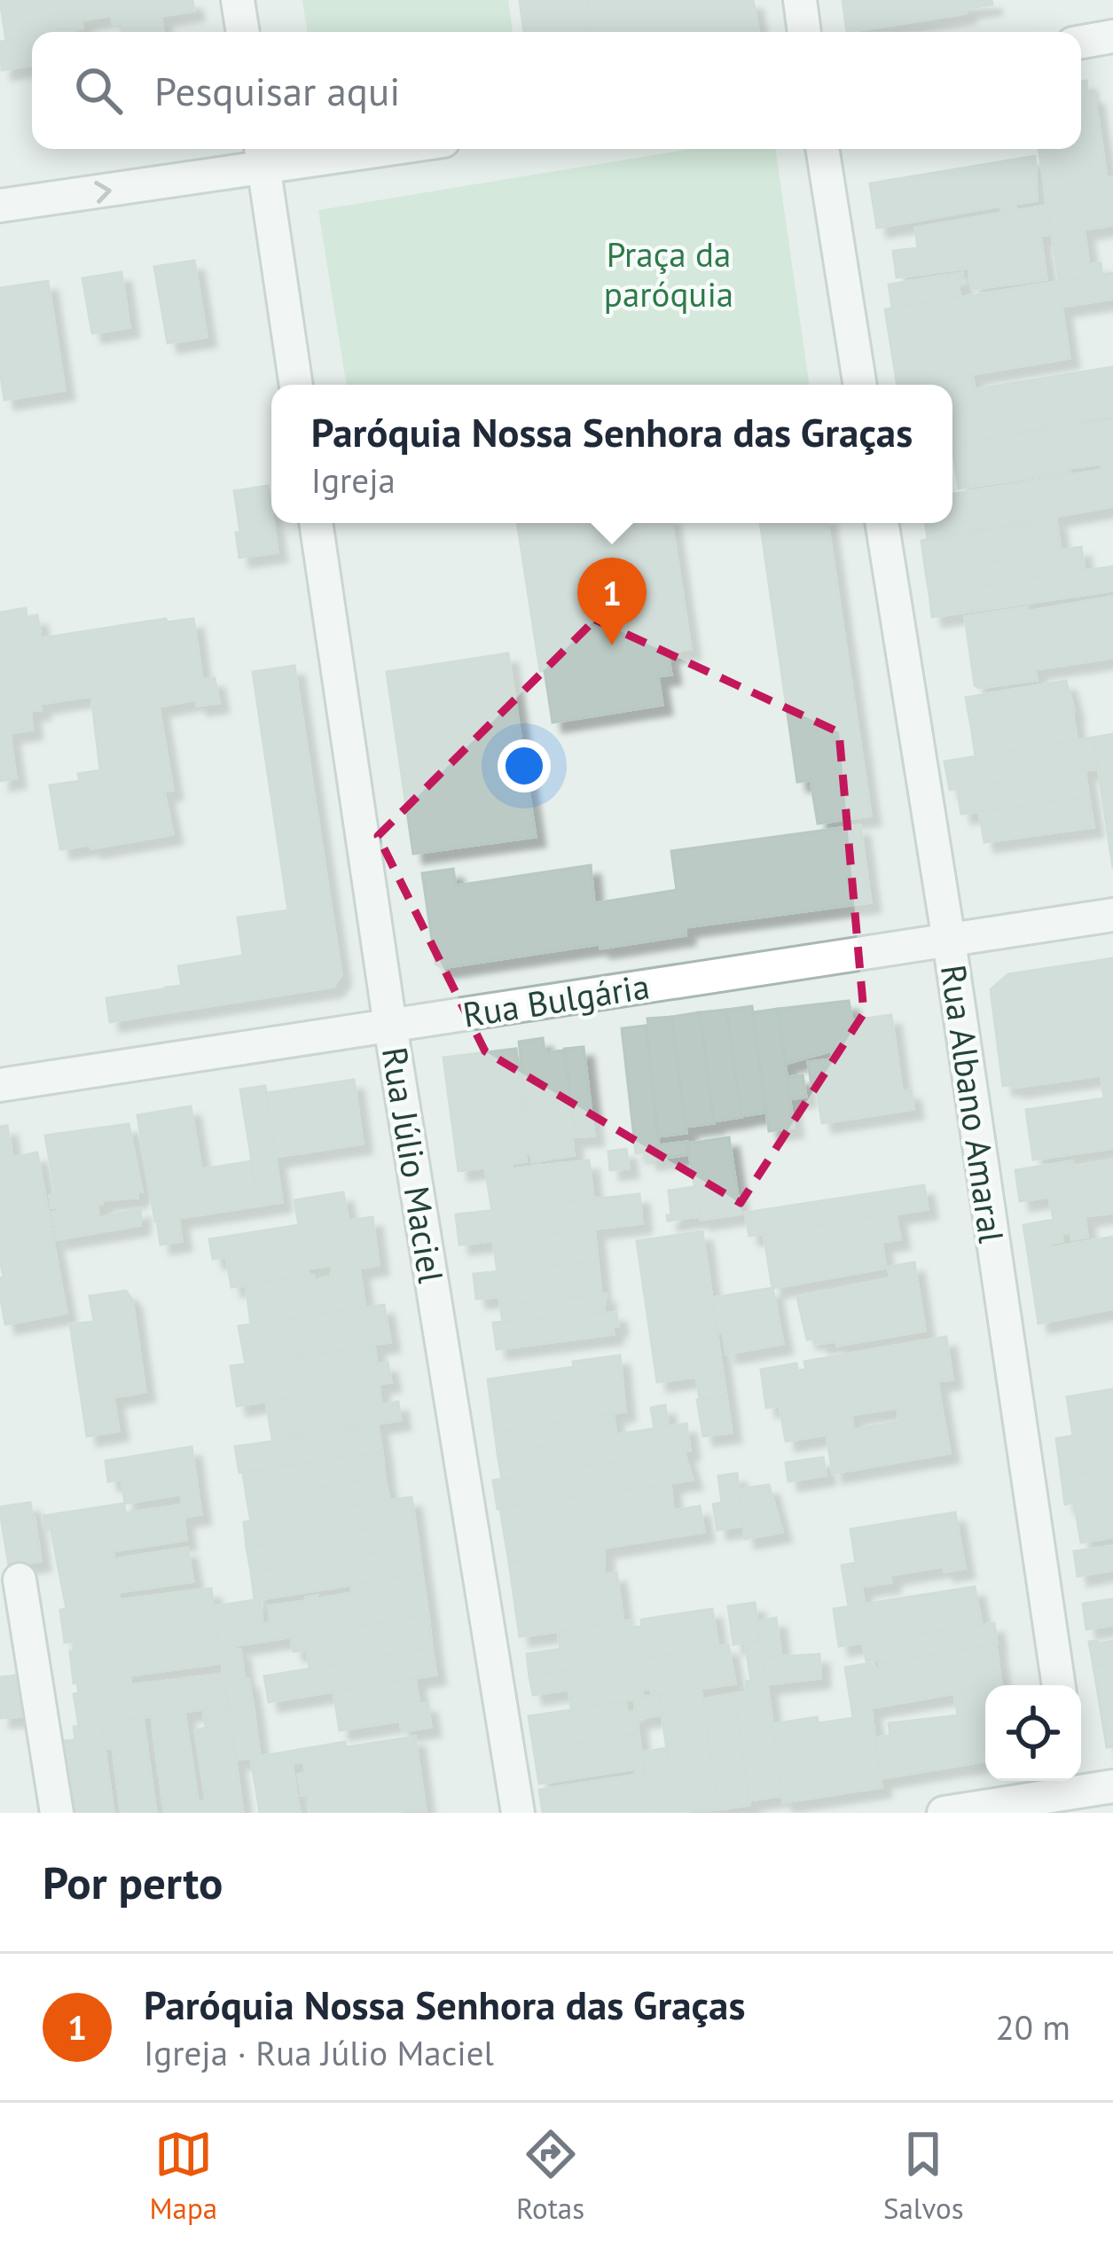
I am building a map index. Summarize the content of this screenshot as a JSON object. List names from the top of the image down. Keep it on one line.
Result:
{"streets":{"street":["Rua Bulgária","Rua Albano Amaral","Rua Júlio Maciel"]},"crossings":[["Rua Bulgária","Rua Albano Amaral"],["Rua Bulgária","Rua Júlio Maciel"]],"parks":["Praça da paróquia"],"page":{"search":"Pesquisar aqui","popup":["Paróquia Nossa Senhora das Graças","Igreja"],"pins":"1","heading":"Por perto","list":[{"mark":"1","name":"Paróquia Nossa Senhora das Graças","note":"Igreja · Rua Júlio Maciel","value":"20 m"}],"nav":["Mapa","Rotas","Salvos"]}}
